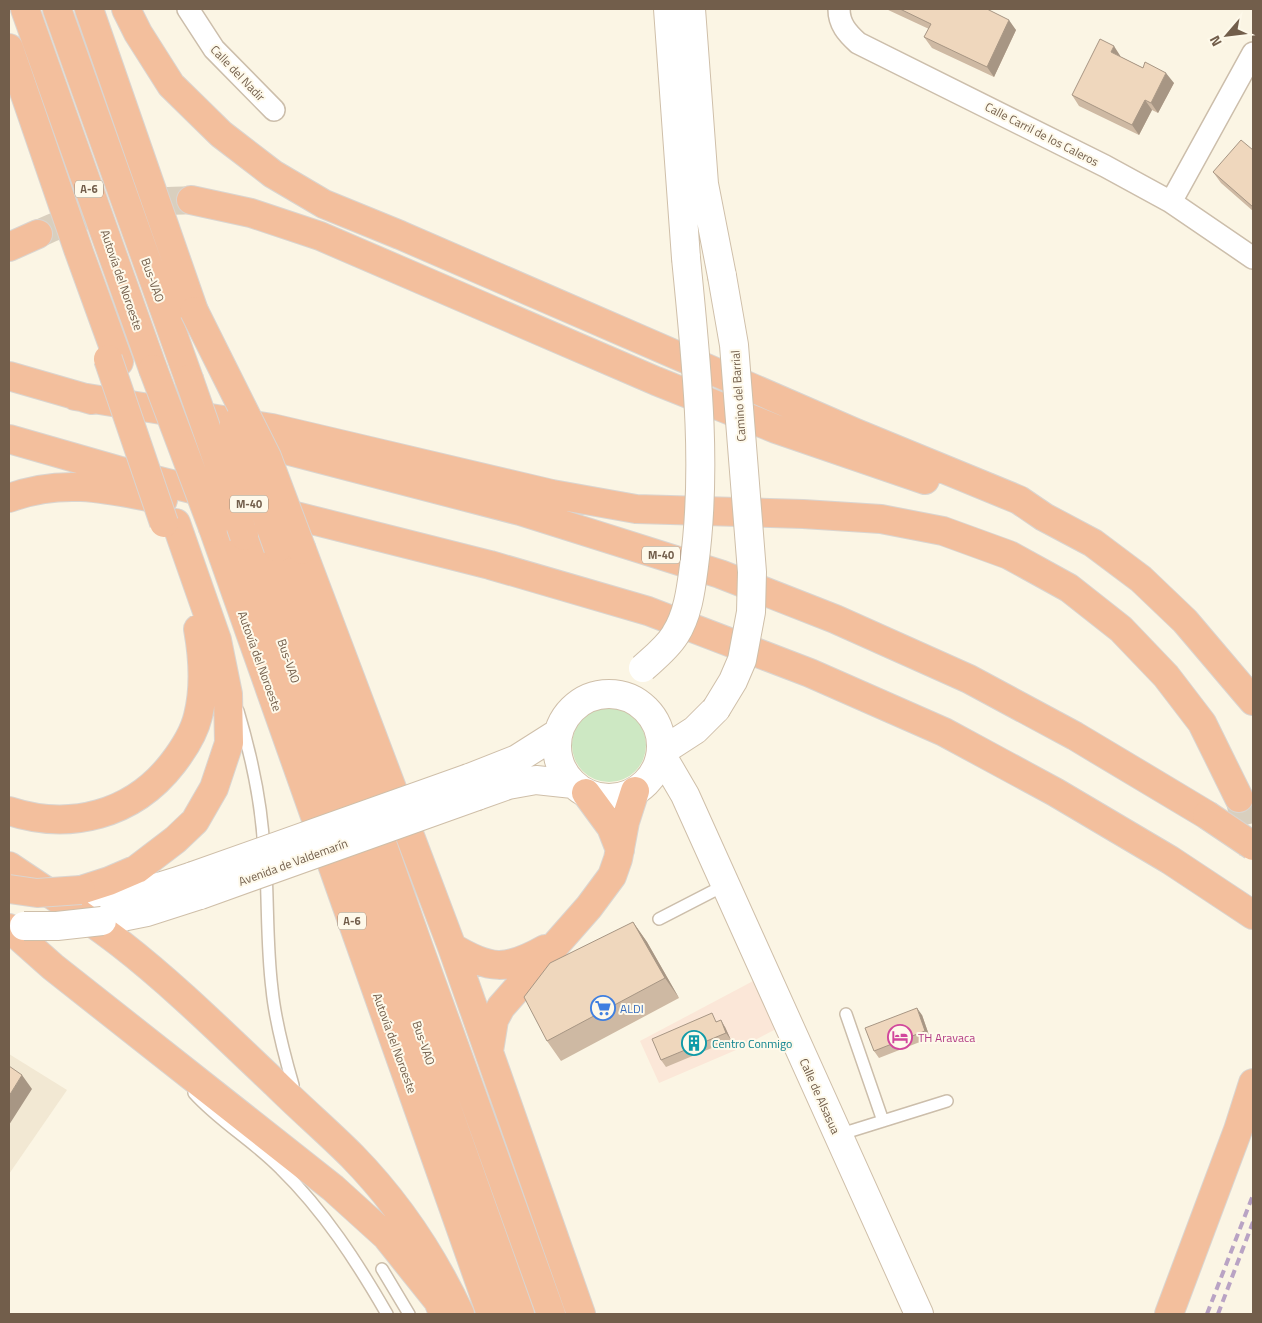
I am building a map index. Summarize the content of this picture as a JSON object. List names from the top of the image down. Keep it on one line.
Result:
{"streets":{"highway":["A-6","Autovía del Noroeste","Bus-VAO","M-40"],"main road":["Camino del Barrial","Avenida de Valdemarín","Calle de Alsasua"],"street":["Calle del Nadir","Calle Carril de los Caleros"]},"crossings":[["Camino del Barrial","Avenida de Valdemarín"],["Camino del Barrial","Calle de Alsasua"],["Avenida de Valdemarín","Calle de Alsasua"]],"places":{"supermarket":["ALDI"],"hotel":["TH Aravaca"],"building":["Centro Conmigo"]},"north":"bottom left"}
